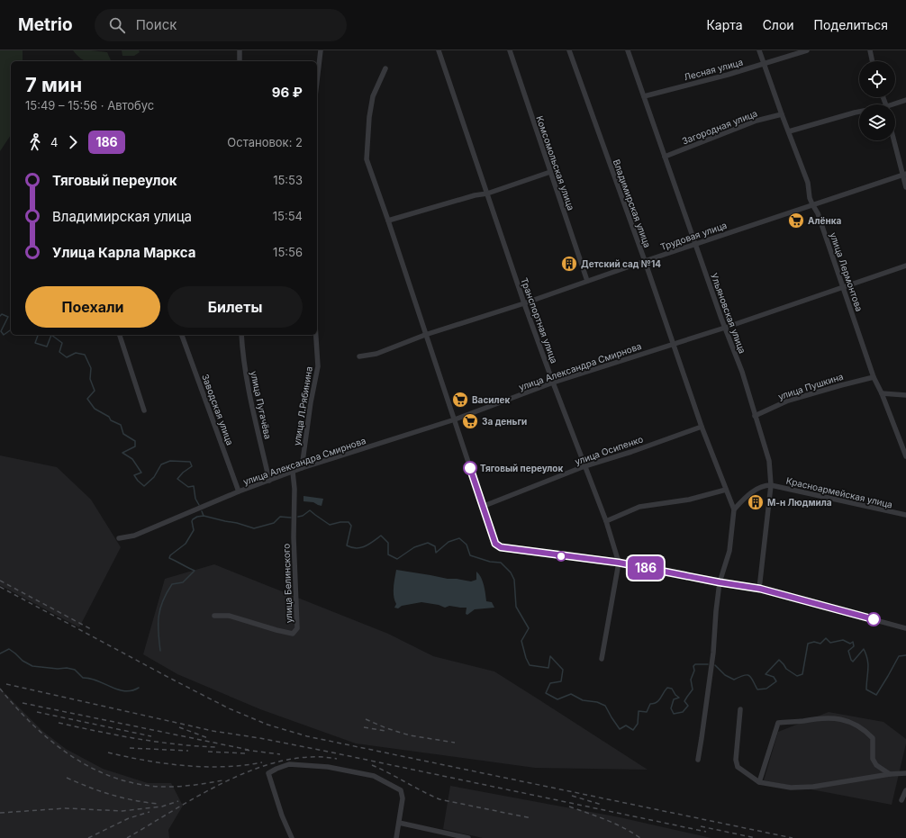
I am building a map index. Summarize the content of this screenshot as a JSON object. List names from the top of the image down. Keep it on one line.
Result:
{"streets":{"street":["Лесная улица","Загородная улица","Комсомольская улица","Владимирская улица","Трудовая улица","улица Лермонтова","Ульяновская улица","Транспортная улица","улица Александра Смирнова","улица Пушкина","улица Пугачёва","улица Л.Рябинина","Заводская улица","улица Осипенко","Красноармейская улица","улица Белинского"]},"crossings":[["Лесная улица","улица Лермонтова"],["Лесная улица","Ульяновская улица"],["Загородная улица","улица Лермонтова"],["Загородная улица","Ульяновская улица"],["Комсомольская улица","Трудовая улица"],["Владимирская улица","Трудовая улица"],["Владимирская улица","улица Александра Смирнова"],["Владимирская улица","улица Осипенко"],["Трудовая улица","улица Лермонтова"],["Трудовая улица","Ульяновская улица"],["Трудовая улица","Транспортная улица"],["улица Лермонтова","улица Александра Смирнова"],["улица Лермонтова","улица Пушкина"],["Ульяновская улица","улица Александра Смирнова"],["Ульяновская улица","улица Пушкина"],["Ульяновская улица","Красноармейская улица"],["Транспортная улица","улица Александра Смирнова"],["Транспортная улица","улица Осипенко"],["улица Александра Смирнова","улица Пугачёва"],["улица Александра Смирнова","улица Л.Рябинина"],["улица Александра Смирнова","Заводская улица"],["улица Александра Смирнова","улица Белинского"]],"places":{"supermarket":["Алёнка","Василек","За деньги"],"building":["Детский сад №14","М-н Людмила"],"other":["Тяговый переулок"]},"lines":["bus line 186"],"page":{"header":"Metrio","search":"Поиск","nav":["Карта","Слои","Поделиться"],"on_map":"186","heading":["7 мин","15:49 – 15:56 · Автобус","96 ₽"],"legs":["4","186","Остановок: 2"],"list":[{"name":"Тяговый переулок","value":"15:53"},{"name":"Владимирская улица","value":"15:54"},{"name":"Улица Карла Маркса","value":"15:56"}],"buttons":["Поехали","Билеты"]}}
